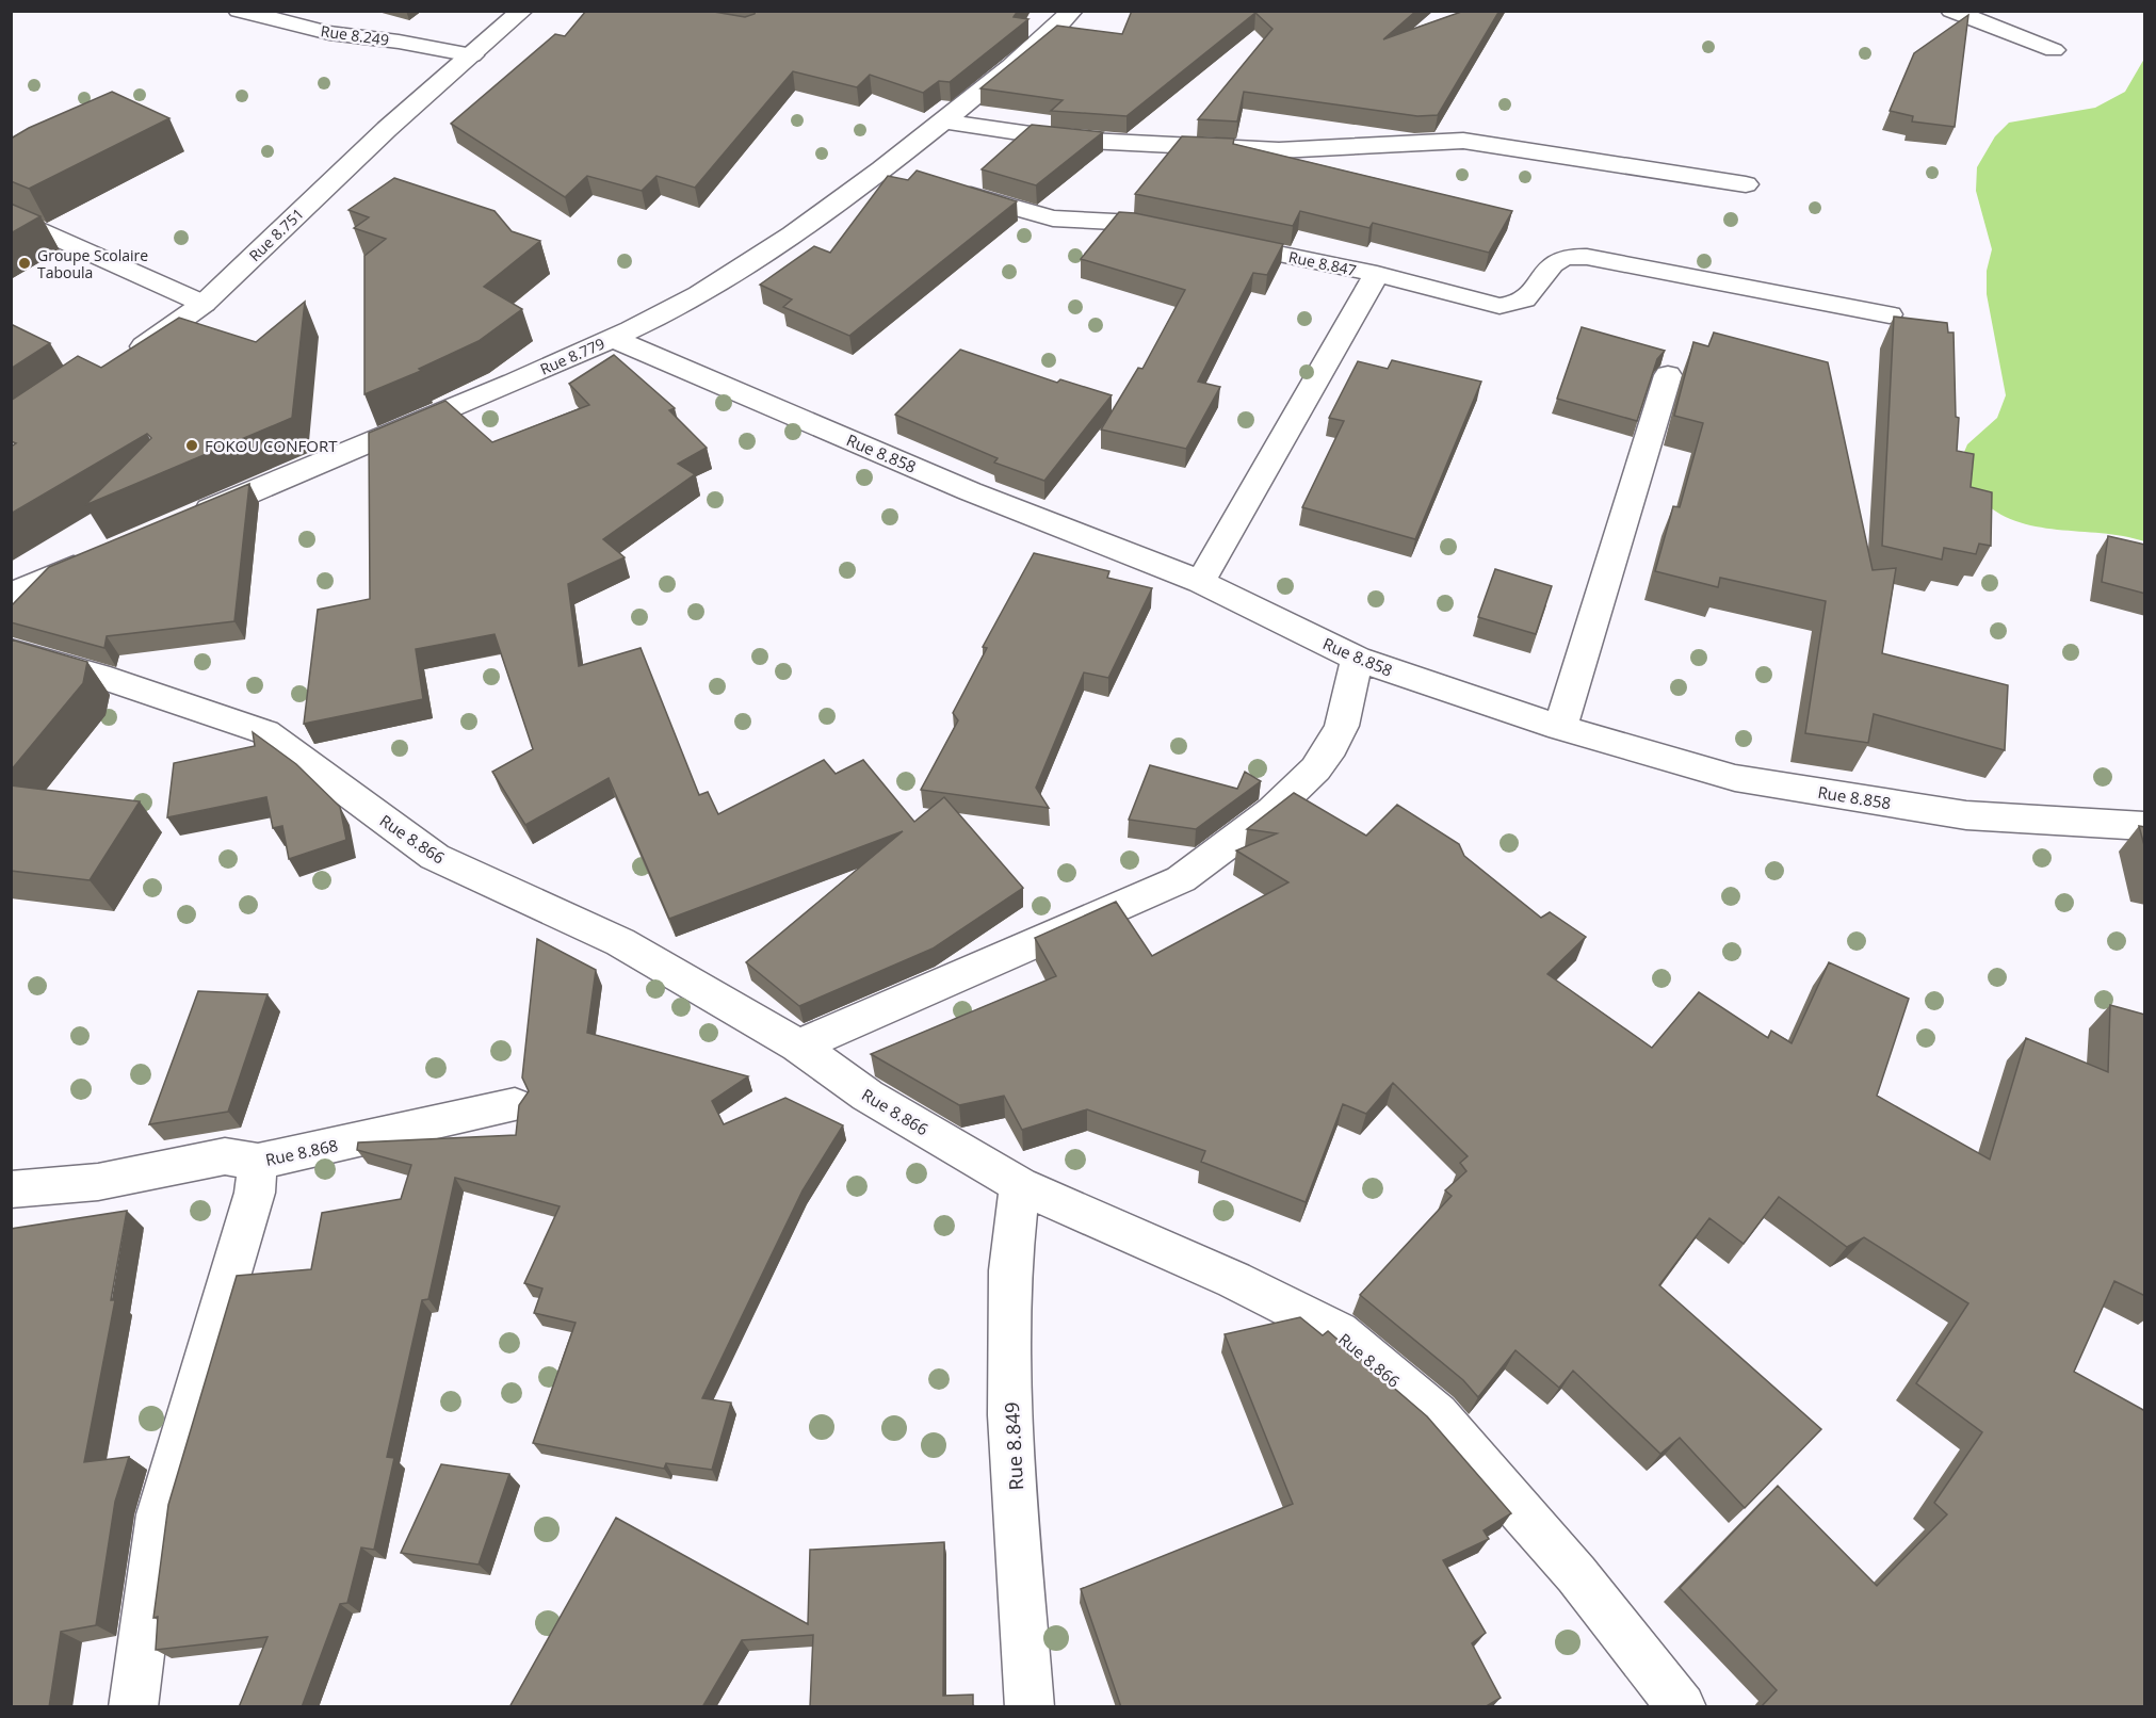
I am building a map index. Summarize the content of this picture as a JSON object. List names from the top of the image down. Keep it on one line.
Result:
{"streets":{"street":["Rue 8.249","Rue 8.751","Rue 8.847","Rue 8.779","Rue 8.858","Rue 8.866","Rue 8.868","Rue 8.849"]},"crossings":[["Rue 8.249","Rue 8.751"],["Rue 8.847","Rue 8.858"],["Rue 8.779","Rue 8.858"],["Rue 8.866","Rue 8.849"]],"places":["Groupe Scolaire Taboula","FOKOU CONFORT"]}
